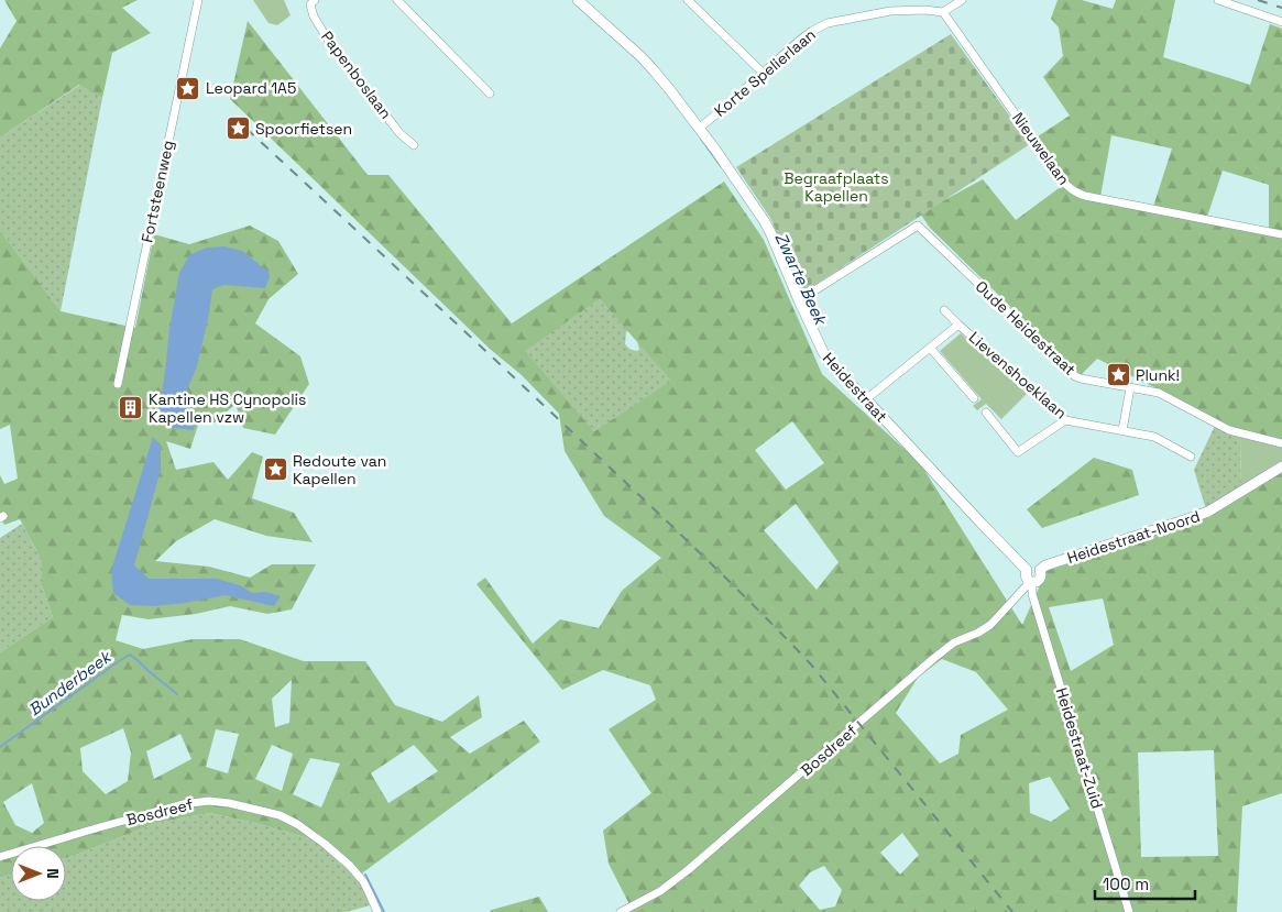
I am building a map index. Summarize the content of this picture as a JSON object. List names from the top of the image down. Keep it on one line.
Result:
{"streets":{"street":["Korte Spelierlaan","Papenboslaan","Nieuwelaan","Fortsteenweg","Oude Heidestraat","Lievenshoeklaan","Heidestraat","Heidestraat-Noord","Heidestraat-Zuid","Bosdreef"]},"crossings":[["Korte Spelierlaan","Nieuwelaan"],["Korte Spelierlaan","Heidestraat"],["Oude Heidestraat","Heidestraat"],["Heidestraat","Heidestraat-Noord"],["Heidestraat","Heidestraat-Zuid"],["Heidestraat","Bosdreef"],["Heidestraat-Noord","Heidestraat-Zuid"],["Heidestraat-Noord","Bosdreef"],["Heidestraat-Zuid","Bosdreef"]],"water":["Zwarte Beek","Bunderbeek"],"parks":["Begraafplaats Kapellen"],"places":{"place":["Leopard 1A5","Spoorfietsen","Plunk!","Redoute van Kapellen"],"building":["Kantine HS Cynopolis Kapellen vzw"]},"scale_bar":"100 m","north":"right"}
